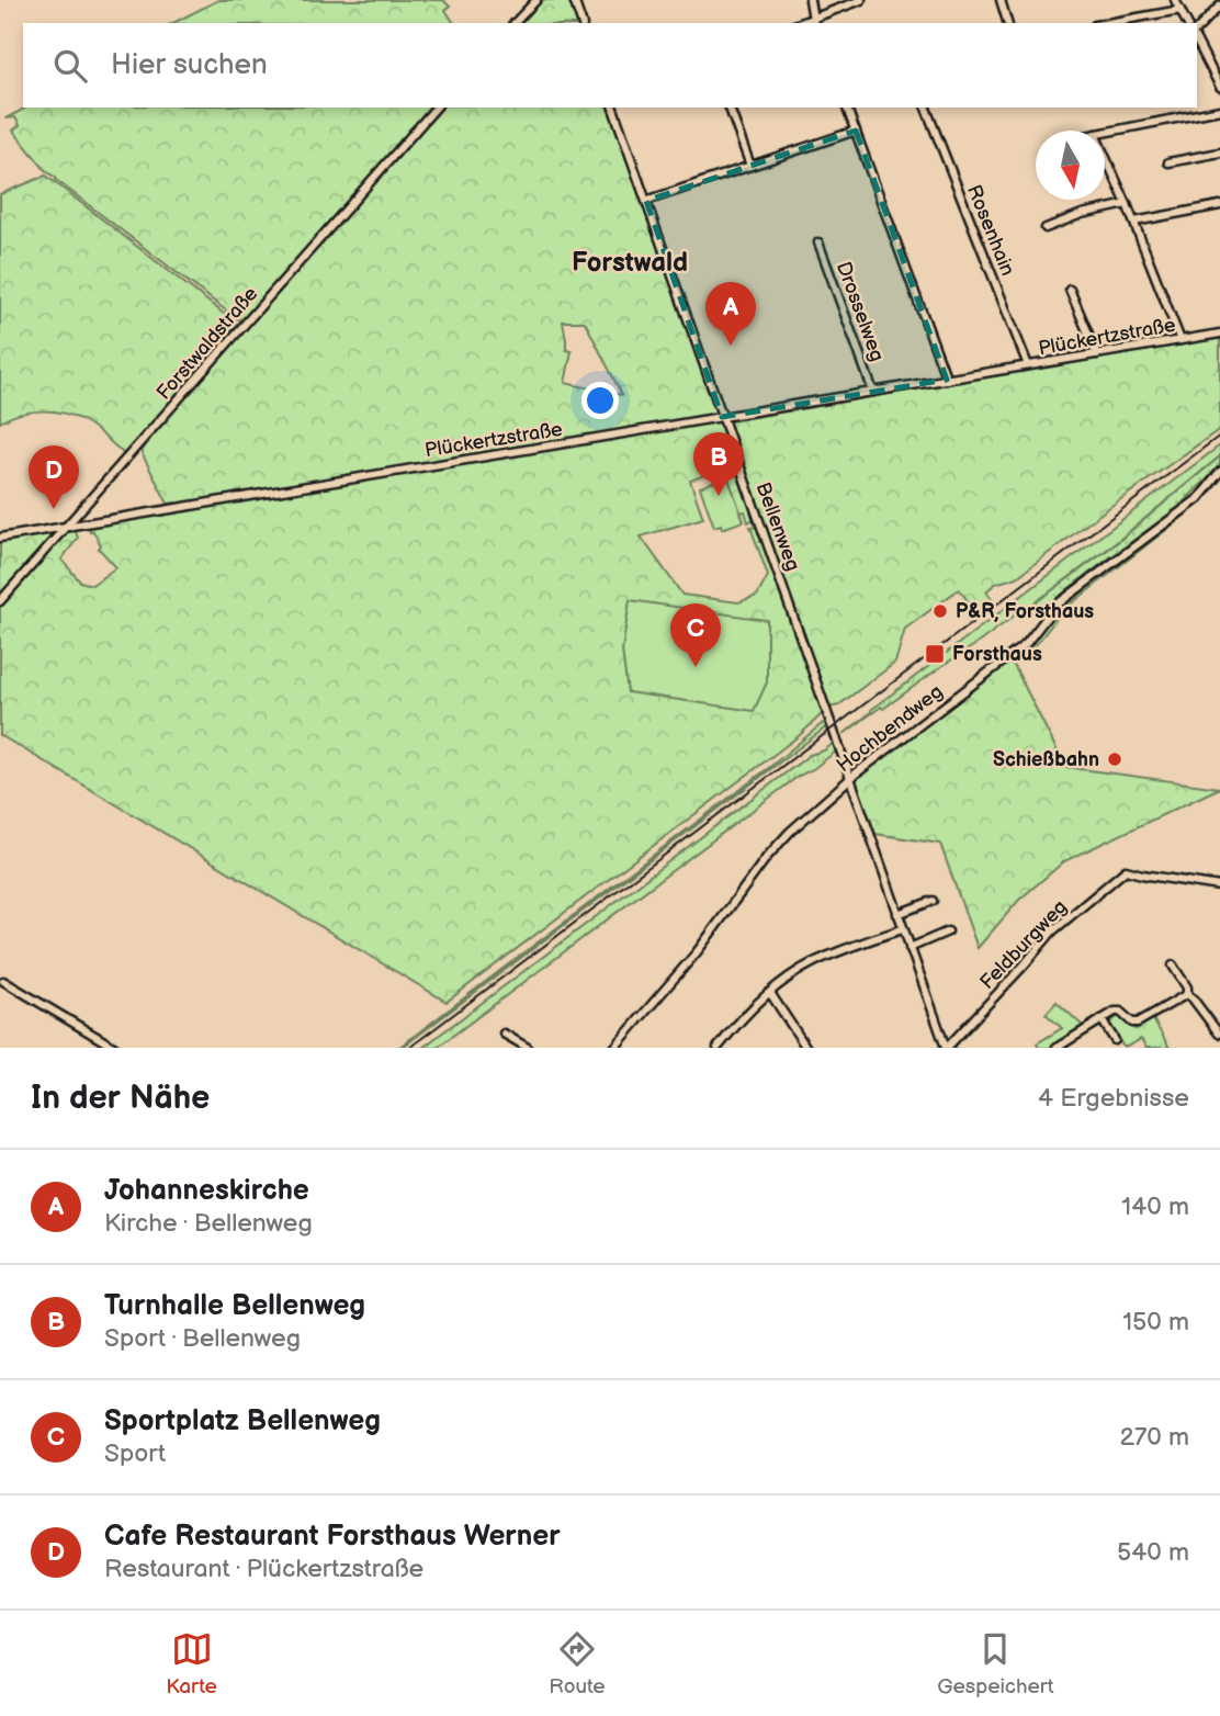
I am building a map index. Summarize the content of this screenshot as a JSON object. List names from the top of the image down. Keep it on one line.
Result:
{"streets":{"street":["Rosenhain","Drosselweg","Plückertzstraße","Forstwaldstraße","Bellenweg","Hochbendweg","Feldburgweg"]},"crossings":[["Rosenhain","Plückertzstraße"],["Drosselweg","Plückertzstraße"],["Plückertzstraße","Forstwaldstraße"],["Plückertzstraße","Bellenweg"],["Bellenweg","Hochbendweg"],["Bellenweg","Feldburgweg"]],"districts":["Forstwald"],"places":{"other":["P&R, Forsthaus","Schießbahn"],"transit":["Forsthaus"]},"north":"bottom","page":{"search":"Hier suchen","pins":["A","B","D","C"],"heading":["In der Nähe","4 Ergebnisse"],"list":[{"mark":"A","name":"Johanneskirche","note":"Kirche · Bellenweg","value":"140 m"},{"mark":"B","name":"Turnhalle Bellenweg","note":"Sport · Bellenweg","value":"150 m"},{"mark":"C","name":"Sportplatz Bellenweg","note":"Sport","value":"270 m"},{"mark":"D","name":"Cafe Restaurant Forsthaus Werner","note":"Restaurant · Plückertzstraße","value":"540 m"}],"nav":["Karte","Route","Gespeichert"]}}
